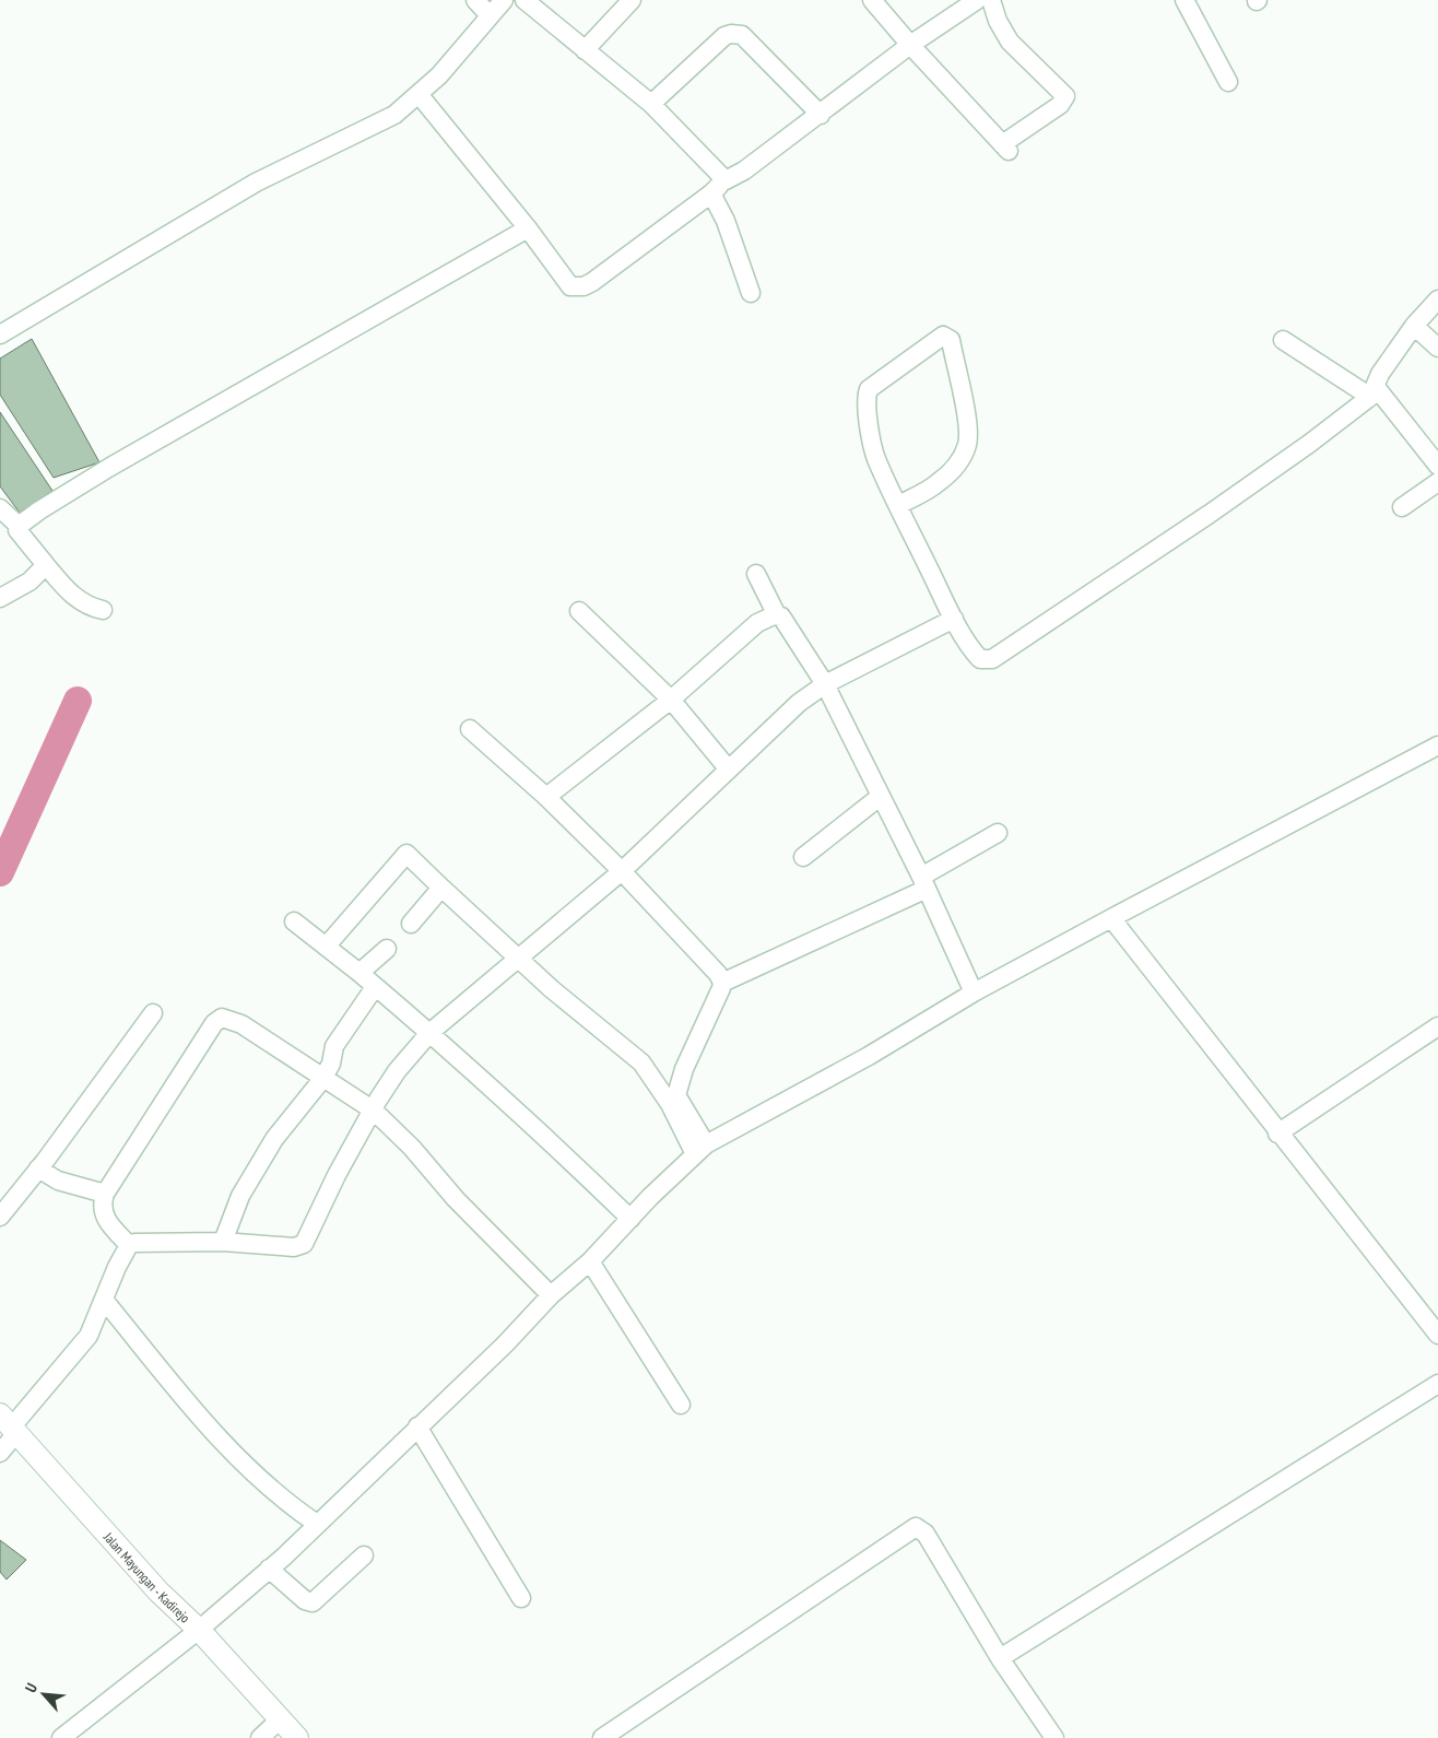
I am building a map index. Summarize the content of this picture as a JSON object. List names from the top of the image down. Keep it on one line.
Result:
{"streets":{"main road":["Jalan Mayungan - Kadirejo"]},"north":"top left"}
